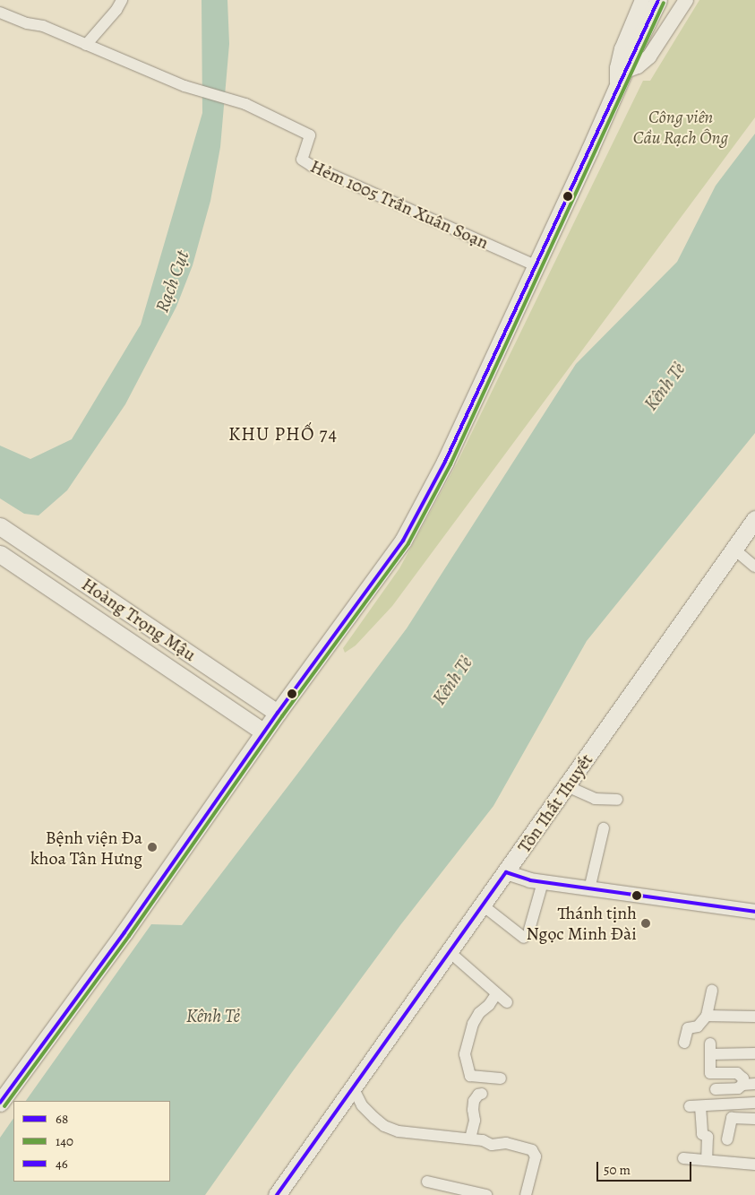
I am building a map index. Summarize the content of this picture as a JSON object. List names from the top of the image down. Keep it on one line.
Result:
{"streets":{"main road":["Hoàng Trọng Mậu","Tôn Thất Thuyết"],"street":["Hẻm 1005 Trần Xuân Soạn"]},"districts":["KHU PHỐ 74"],"water":["Rạch Cụt","Kênh Tẻ"],"parks":["Công viên Cầu Rạch Ông"],"places":["Bệnh viện Đa khoa Tân Hưng","Thánh tịnh Ngọc Minh Đài"],"lines":["transit line 68","transit line 140","transit line 46"],"legend":["68","140","46"],"scale_bar":"50 m"}
